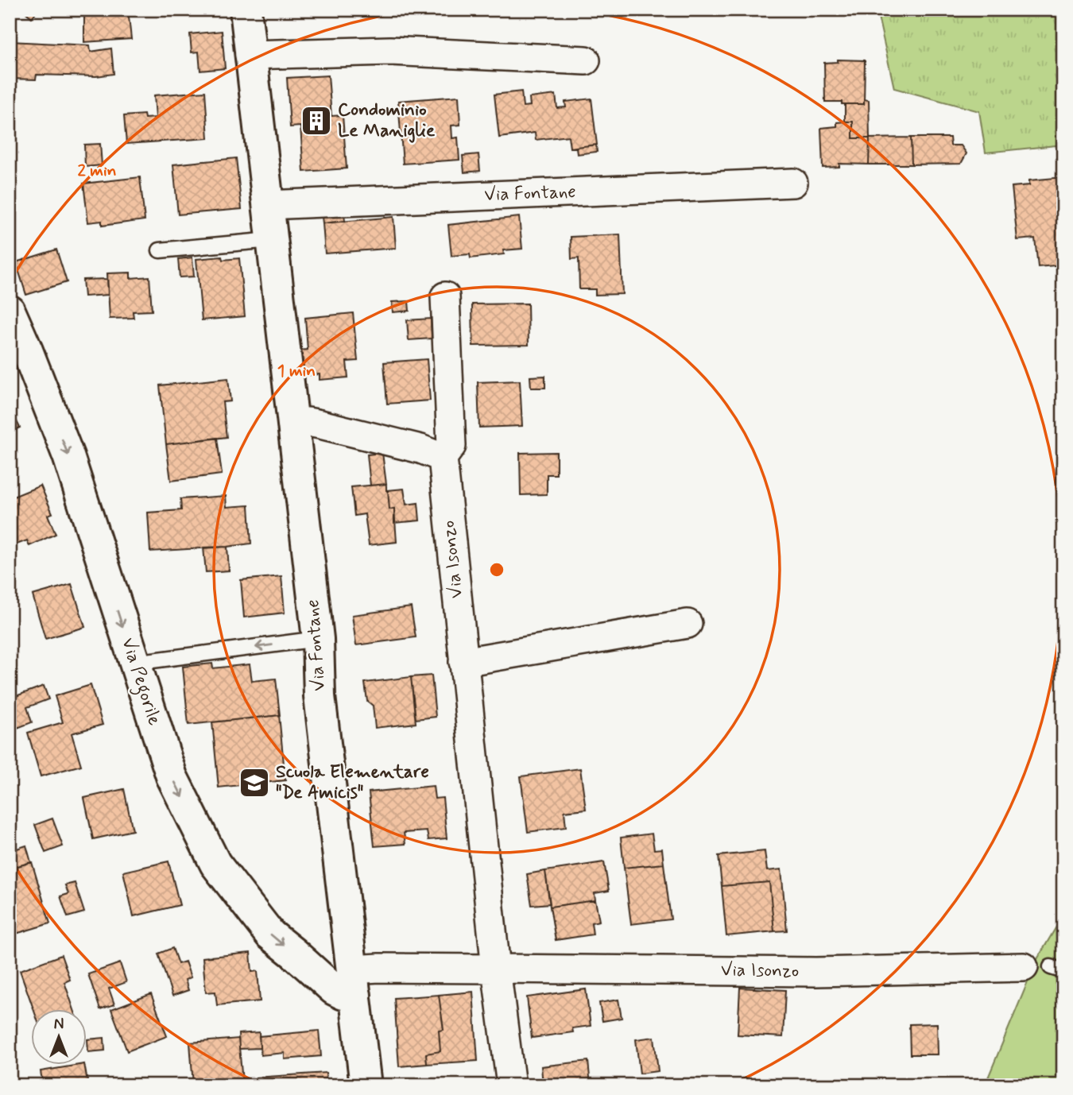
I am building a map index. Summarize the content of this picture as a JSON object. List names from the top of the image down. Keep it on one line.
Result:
{"streets":{"street":["Via Fontane","Via Isonzo","Via Pegorile"]},"crossings":[["Via Fontane","Via Isonzo"],["Via Fontane","Via Pegorile"],["Via Isonzo","Via Pegorile"]],"one_way":["Via Pegorile"],"places":{"building":["Condominio Le Maniglie"],"school or university":["Scuola Elementare \"De Amicis\""]},"north":"top","rings":["2 min","1 min"]}
